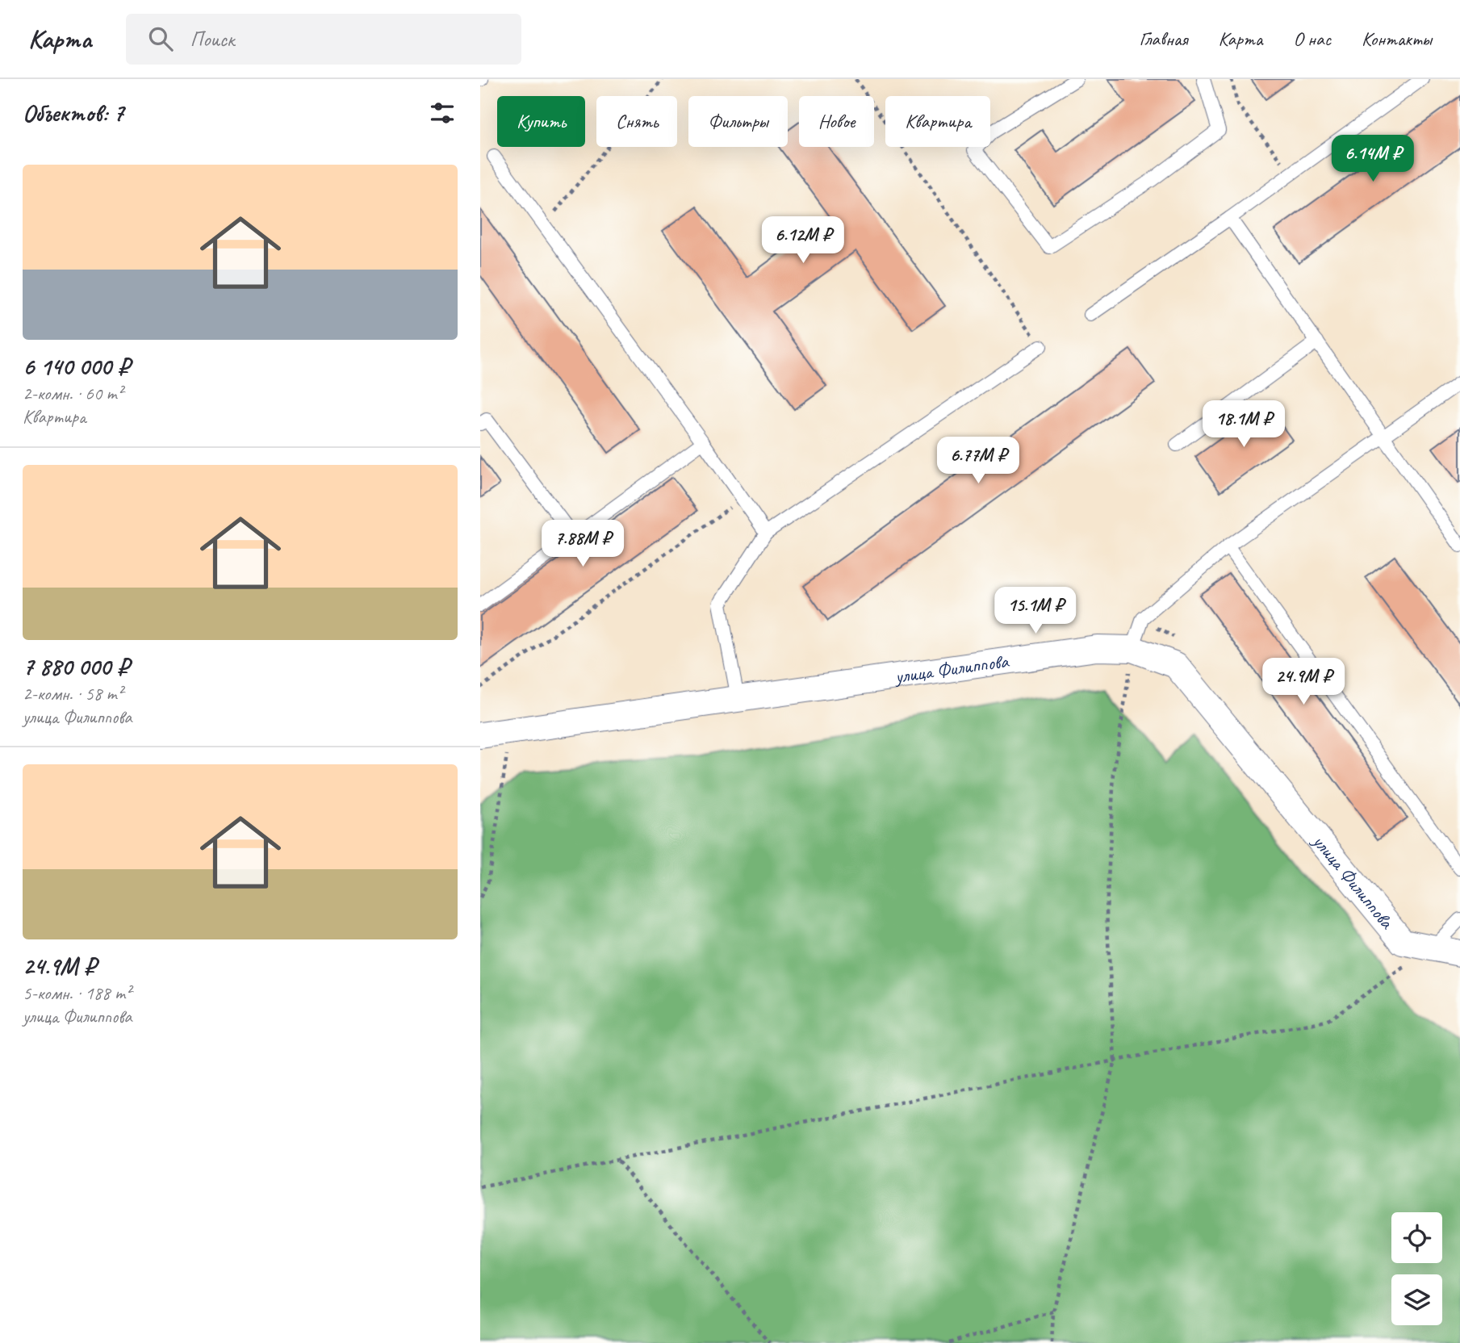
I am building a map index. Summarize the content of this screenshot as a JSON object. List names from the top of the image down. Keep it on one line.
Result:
{"streets":{"street":["улица Филиппова"]},"page":{"header":"Карта","search":"Поиск","nav":["Главная","Карта","О нас","Контакты"],"heading":"Объектов: 7","chip":["Купить","Снять","Фильтры","Новое","Квартира"],"price":["6.14M ₽","6.12M ₽","18.1M ₽","6.77M ₽","7.88M ₽","15.1M ₽","24.9M ₽"],"list":[{"name":"6 140 000 ₽","note":"2-комн. · 60 m² · Квартира"},{"name":"7 880 000 ₽","note":"2-комн. · 58 m² · улица Филиппова"},{"name":"24.9M ₽","note":"5-комн. · 188 m² · улица Филиппова"}]}}
